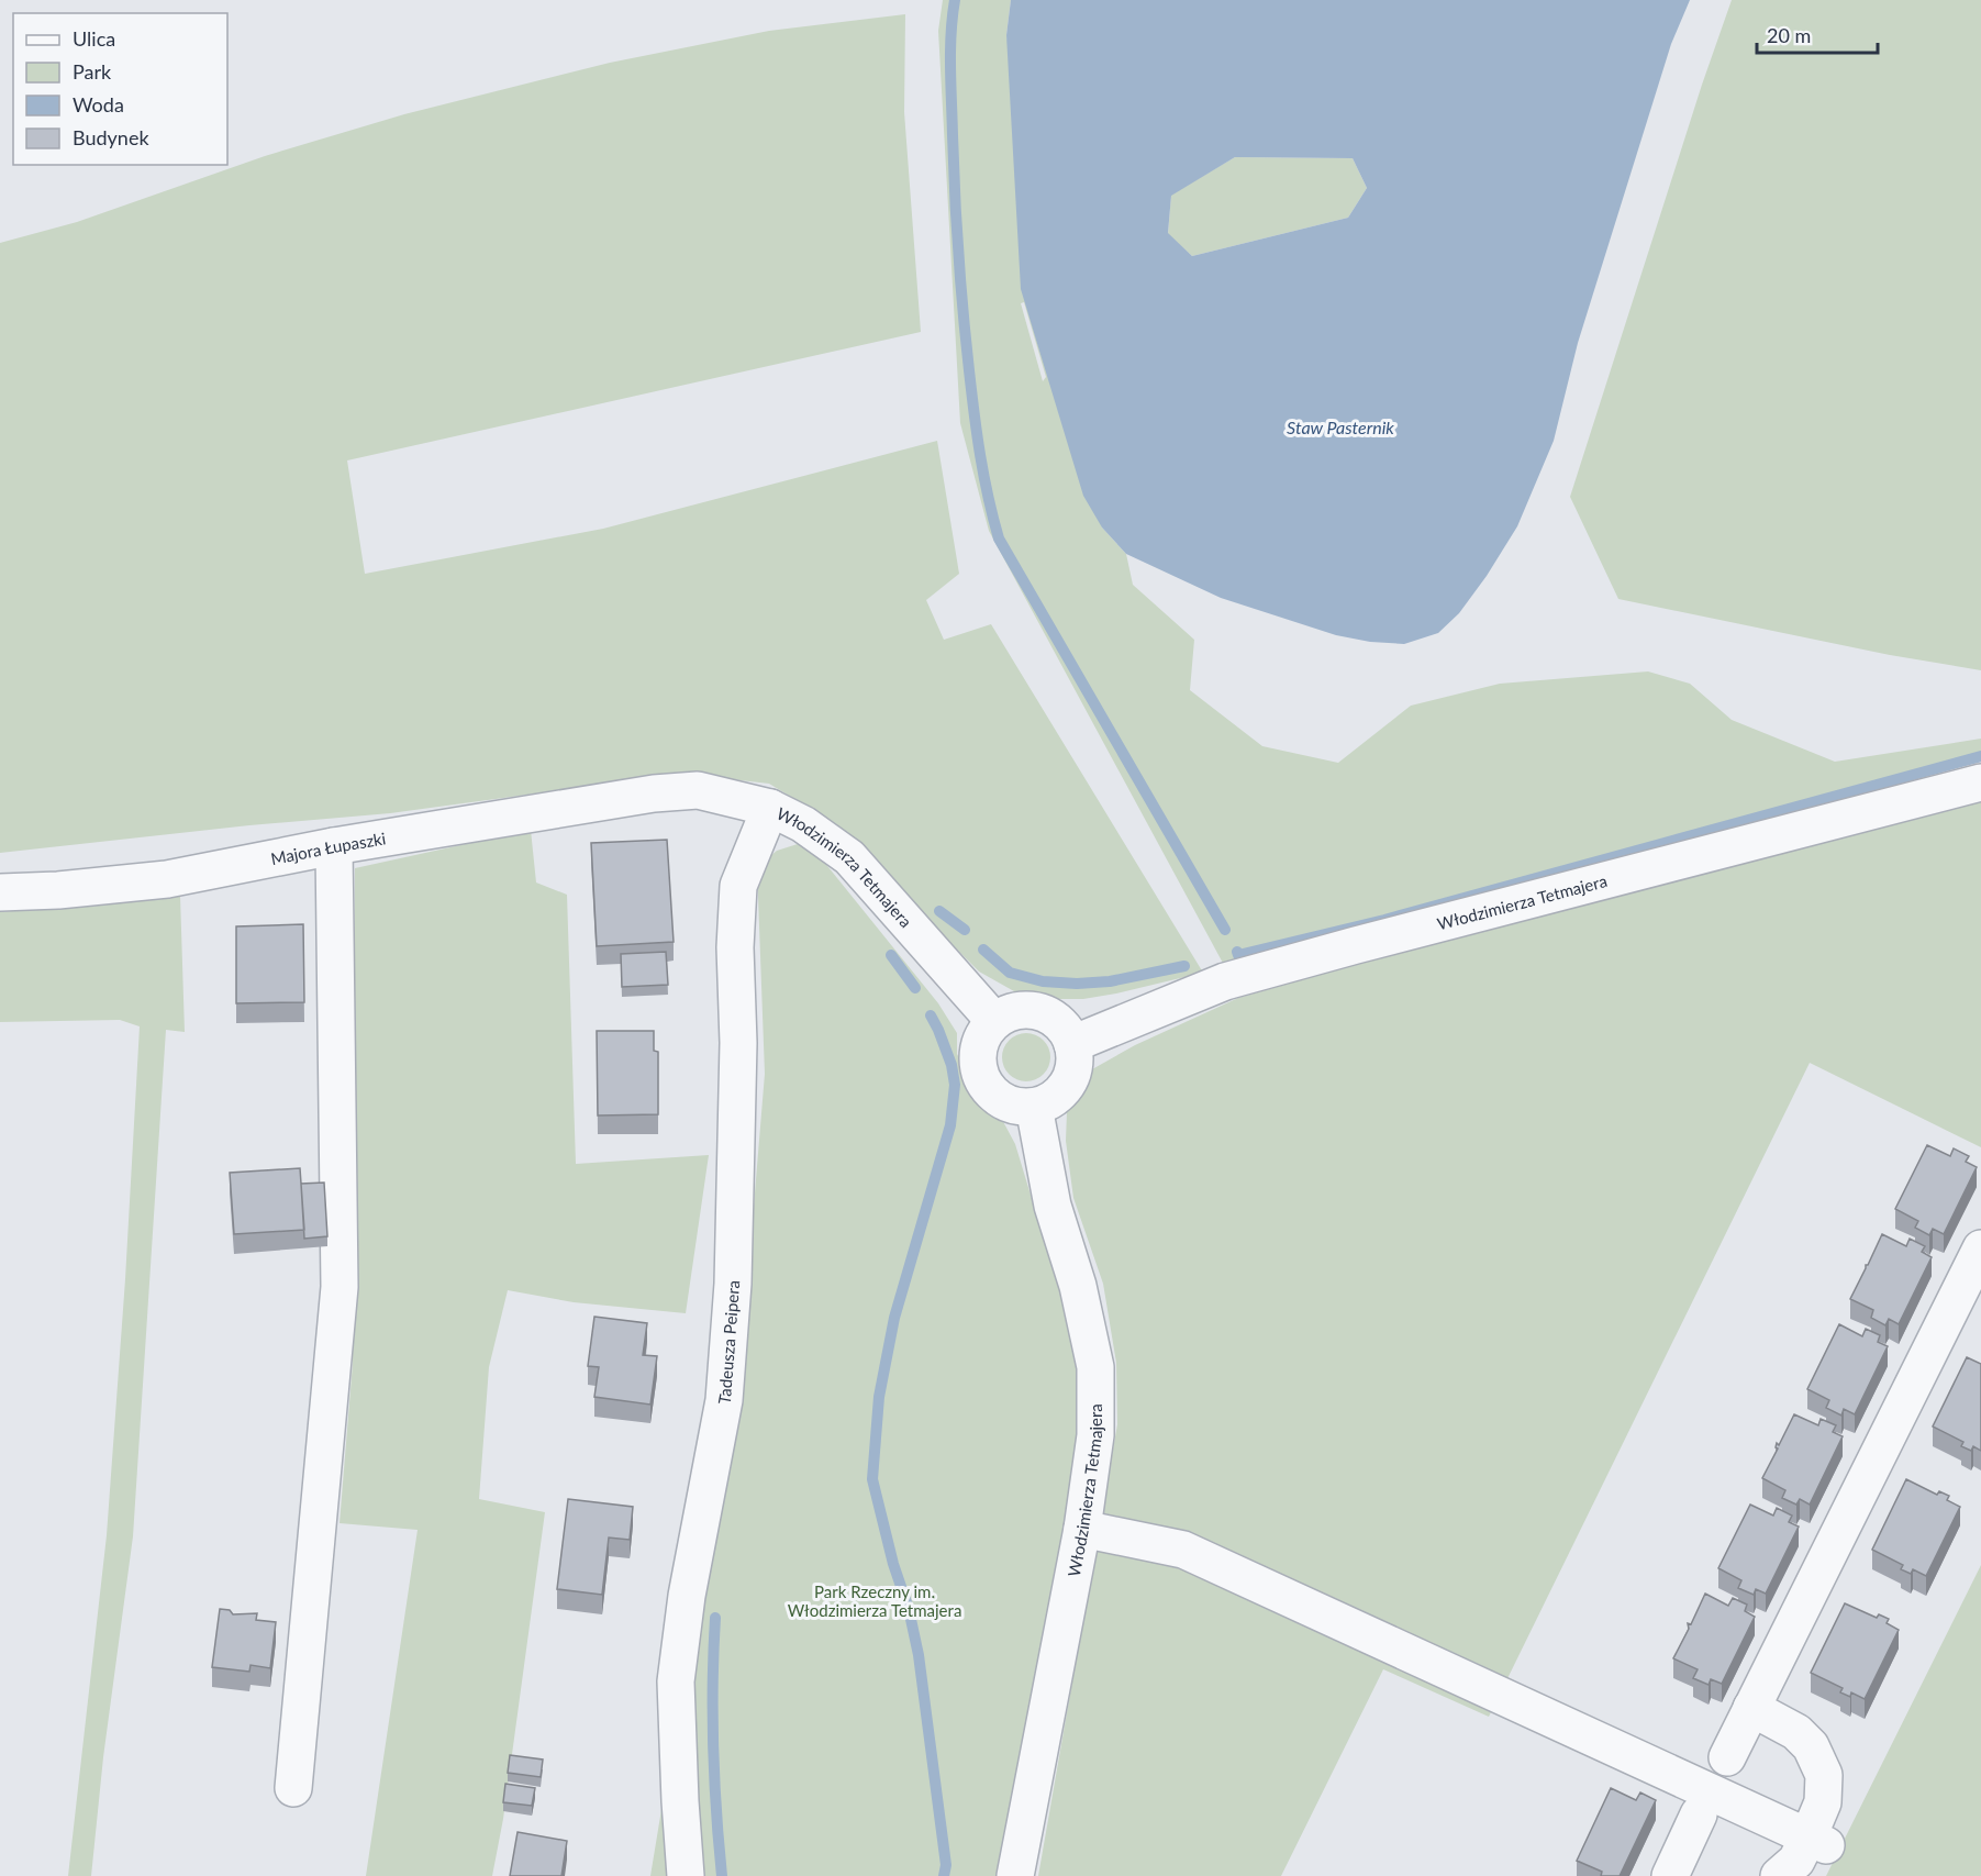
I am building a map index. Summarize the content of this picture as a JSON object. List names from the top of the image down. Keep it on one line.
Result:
{"streets":{"street":["Majora Łupaszki","Włodzimierza Tetmajera","Tadeusza Peipera"]},"crossings":[["Majora Łupaszki","Włodzimierza Tetmajera"],["Włodzimierza Tetmajera","Tadeusza Peipera"]],"water":["Staw Pasternik"],"parks":["Park Rzeczny im. Włodzimierza Tetmajera"],"legend":["Ulica","Park","Woda","Budynek"],"scale_bar":"20 m"}
